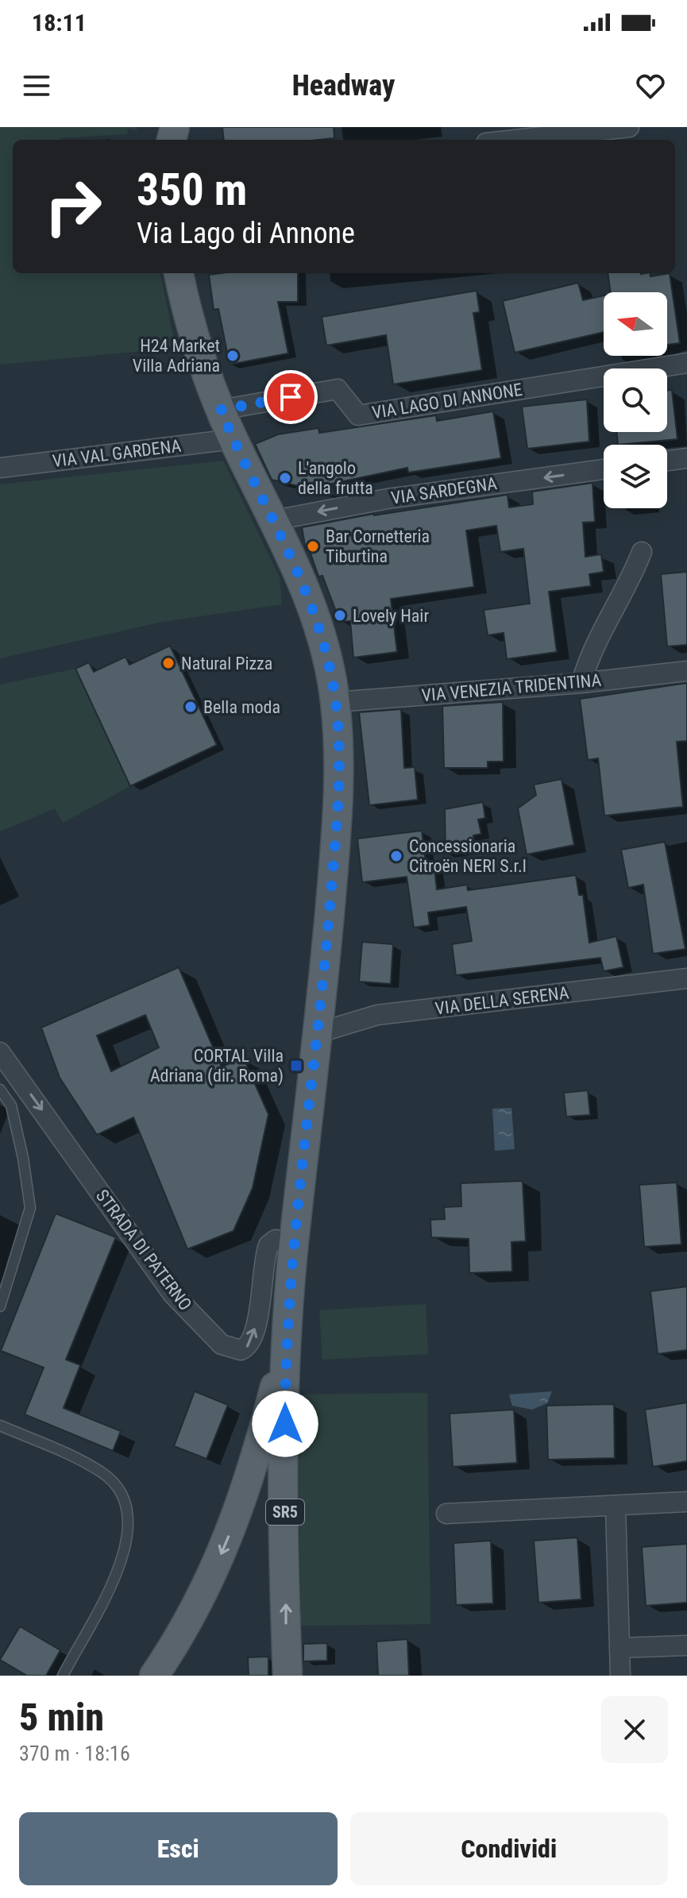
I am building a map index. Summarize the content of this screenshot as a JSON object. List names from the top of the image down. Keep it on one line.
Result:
{"streets":{"main road":["SR5"],"street":["VIA LAGO DI ANNONE","VIA VAL GARDENA","VIA SARDEGNA","VIA VENEZIA TRIDENTINA","VIA DELLA SERENA","STRADA DI PATERNO"]},"crossings":[["VIA LAGO DI ANNONE","SR5"],["VIA VAL GARDENA","SR5"],["VIA SARDEGNA","SR5"],["VIA VENEZIA TRIDENTINA","SR5"],["VIA DELLA SERENA","SR5"],["STRADA DI PATERNO","SR5"]],"one_way":["VIA SARDEGNA"],"places":{"other":["H24 Market Villa Adriana","L'angolo della frutta","Bar Cornetteria Tiburtina","Lovely Hair","Natural Pizza","Bella moda","Concessionaria Citroën NERI S.r.l"],"transit":["CORTAL Villa Adriana (dir. Roma)"]},"north":"left","page":{"status":"18:11","header":"Headway","turn":["350 m","Via Lago di Annone"],"heading":["5 min","370 m · 18:16"],"buttons":["Esci","Condividi"]}}
